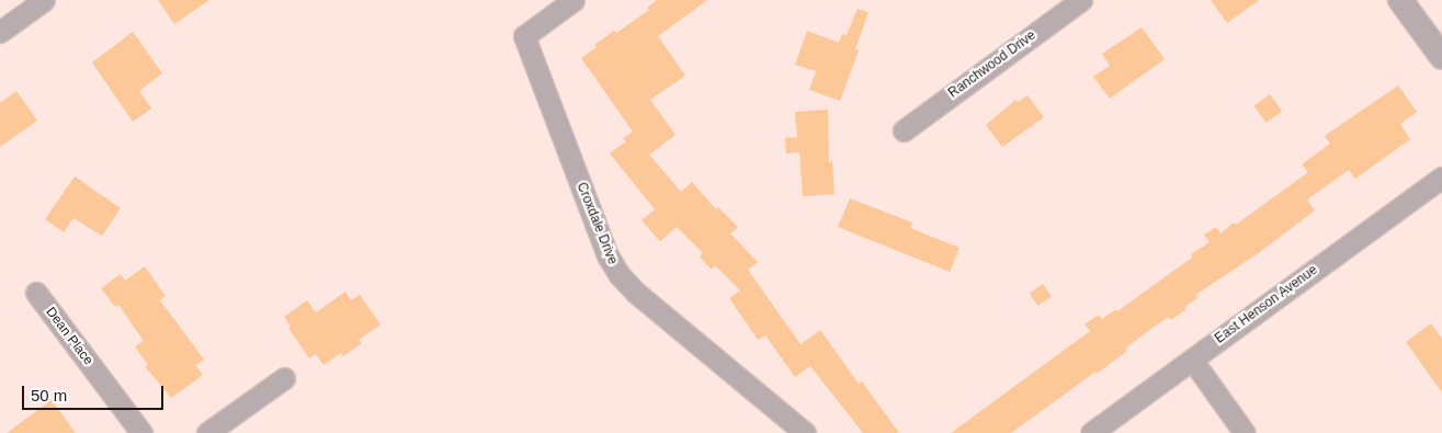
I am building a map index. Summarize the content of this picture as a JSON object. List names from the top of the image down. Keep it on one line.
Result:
{"streets":{"street":["Ranchwood Drive","Croxdale Drive","East Henson Avenue","Dean Place"]},"scale_bar":"50 m"}
